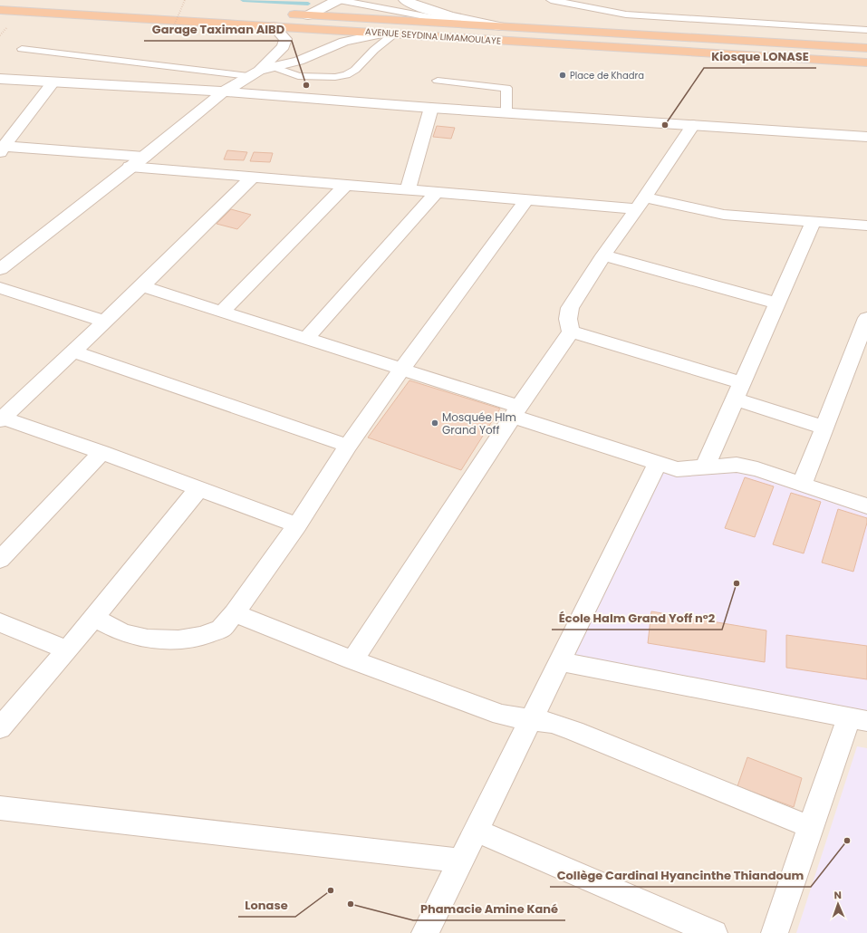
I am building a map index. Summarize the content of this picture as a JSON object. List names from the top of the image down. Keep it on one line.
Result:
{"streets":{"highway":["AVENUE SEYDINA LIMAMOULAYE"]},"places":["Place de Khadra","Garage Taximan AIBD","Kiosque LONASE","Mosquée Hlm Grand Yoff","École Halm Grand Yoff n°2","Collège Cardinal Hyancinthe Thiandoum","Lonase","Phamacie Amine Kané"],"north":"top"}
